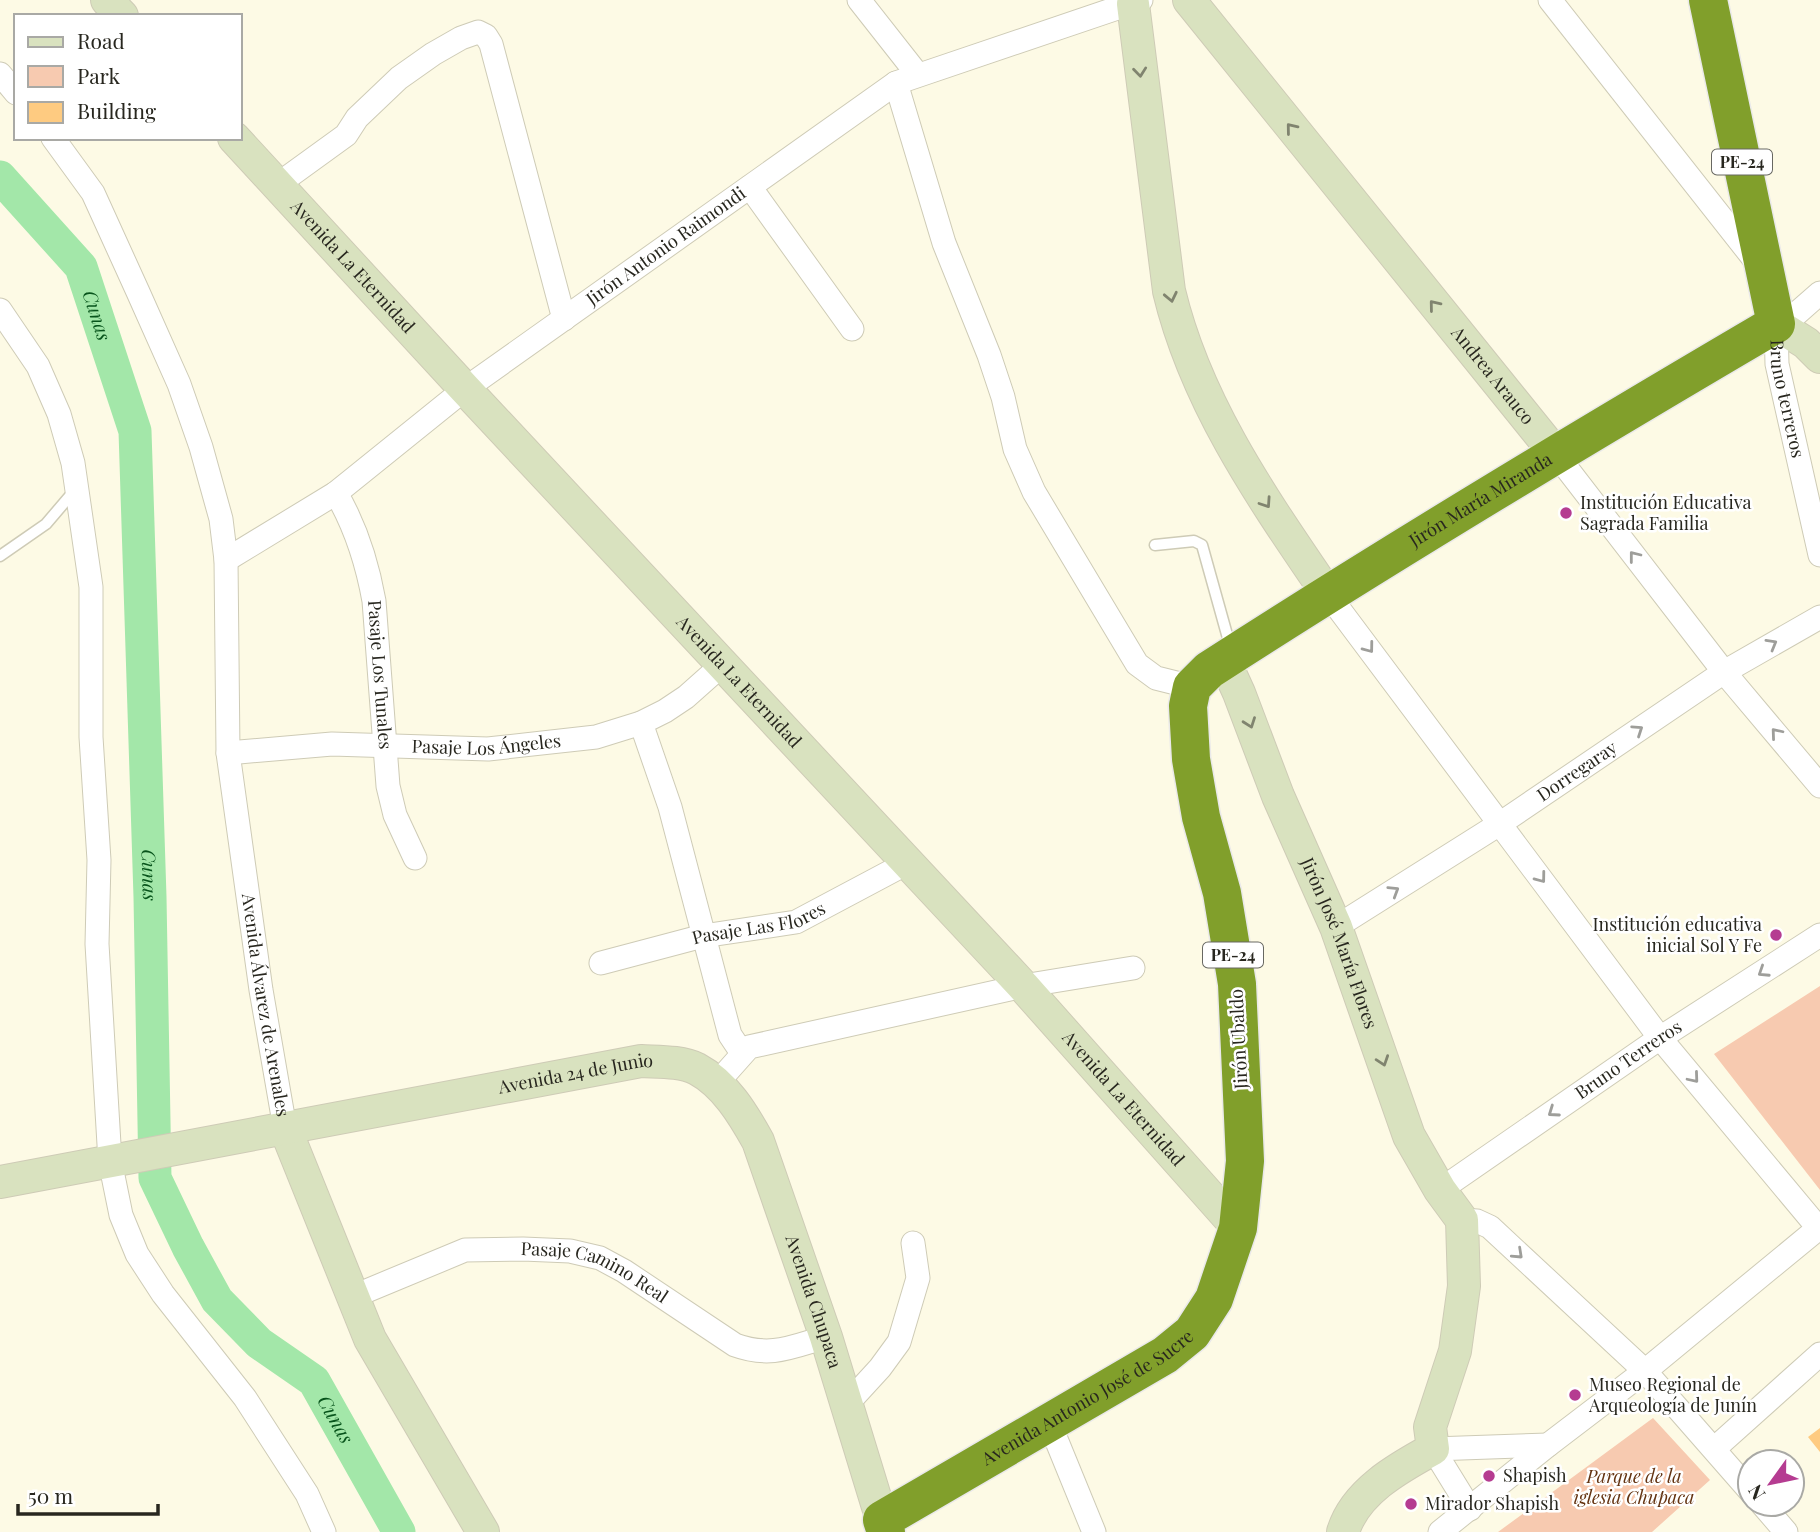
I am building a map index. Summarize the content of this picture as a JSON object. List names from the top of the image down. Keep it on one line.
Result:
{"streets":{"highway":["PE-24","Jirón María Miranda","Jirón Ubaldo","Avenida Antonio José de Sucre"],"street":["Jirón Antonio Raimondi","Avenida La Eternidad","Andrea Arauco","Bruno terreros","Pasaje Los Tunales","Pasaje Los Ángeles","Dorregaray","Pasaje Las Flores","Jirón José María Flores","Avenida Álvarez de Arenales","Bruno Terreros","Avenida 24 de Junio","Pasaje Camino Real","Avenida Chupaca"]},"crossings":[["PE-24","Bruno terreros"],["PE-24","Jirón María Miranda"],["Jirón Antonio Raimondi","Avenida La Eternidad"],["Jirón Antonio Raimondi","Pasaje Los Tunales"],["Jirón Antonio Raimondi","Avenida Álvarez de Arenales"],["Avenida La Eternidad","Pasaje Los Ángeles"],["Avenida La Eternidad","Pasaje Las Flores"],["Avenida La Eternidad","Jirón Ubaldo"],["Avenida La Eternidad","Avenida Antonio José de Sucre"],["Andrea Arauco","Jirón María Miranda"],["Andrea Arauco","Dorregaray"],["Bruno terreros","Jirón María Miranda"],["Jirón María Miranda","Jirón José María Flores"],["Jirón María Miranda","Jirón Ubaldo"],["Pasaje Los Tunales","Pasaje Los Ángeles"],["Pasaje Los Ángeles","Avenida Álvarez de Arenales"],["Dorregaray","Jirón José María Flores"],["Jirón José María Flores","Bruno Terreros"],["Avenida Álvarez de Arenales","Avenida 24 de Junio"],["Avenida Álvarez de Arenales","Pasaje Camino Real"],["Jirón Ubaldo","Avenida Antonio José de Sucre"],["Avenida 24 de Junio","Avenida Chupaca"],["Pasaje Camino Real","Avenida Chupaca"],["Avenida Chupaca","Avenida Antonio José de Sucre"]],"one_way":["Dorregaray","Bruno Terreros"],"water":["Cunas"],"parks":["Parque de la iglesia Chupaca"],"places":["Institución Educativa Sagrada Familia","Institución educativa inicial Sol Y Fe","Museo Regional de Arqueología de Junín","Shapish","Mirador Shapish"],"legend":["Road","Park","Building"],"scale_bar":"50 m","north":"bottom left"}
